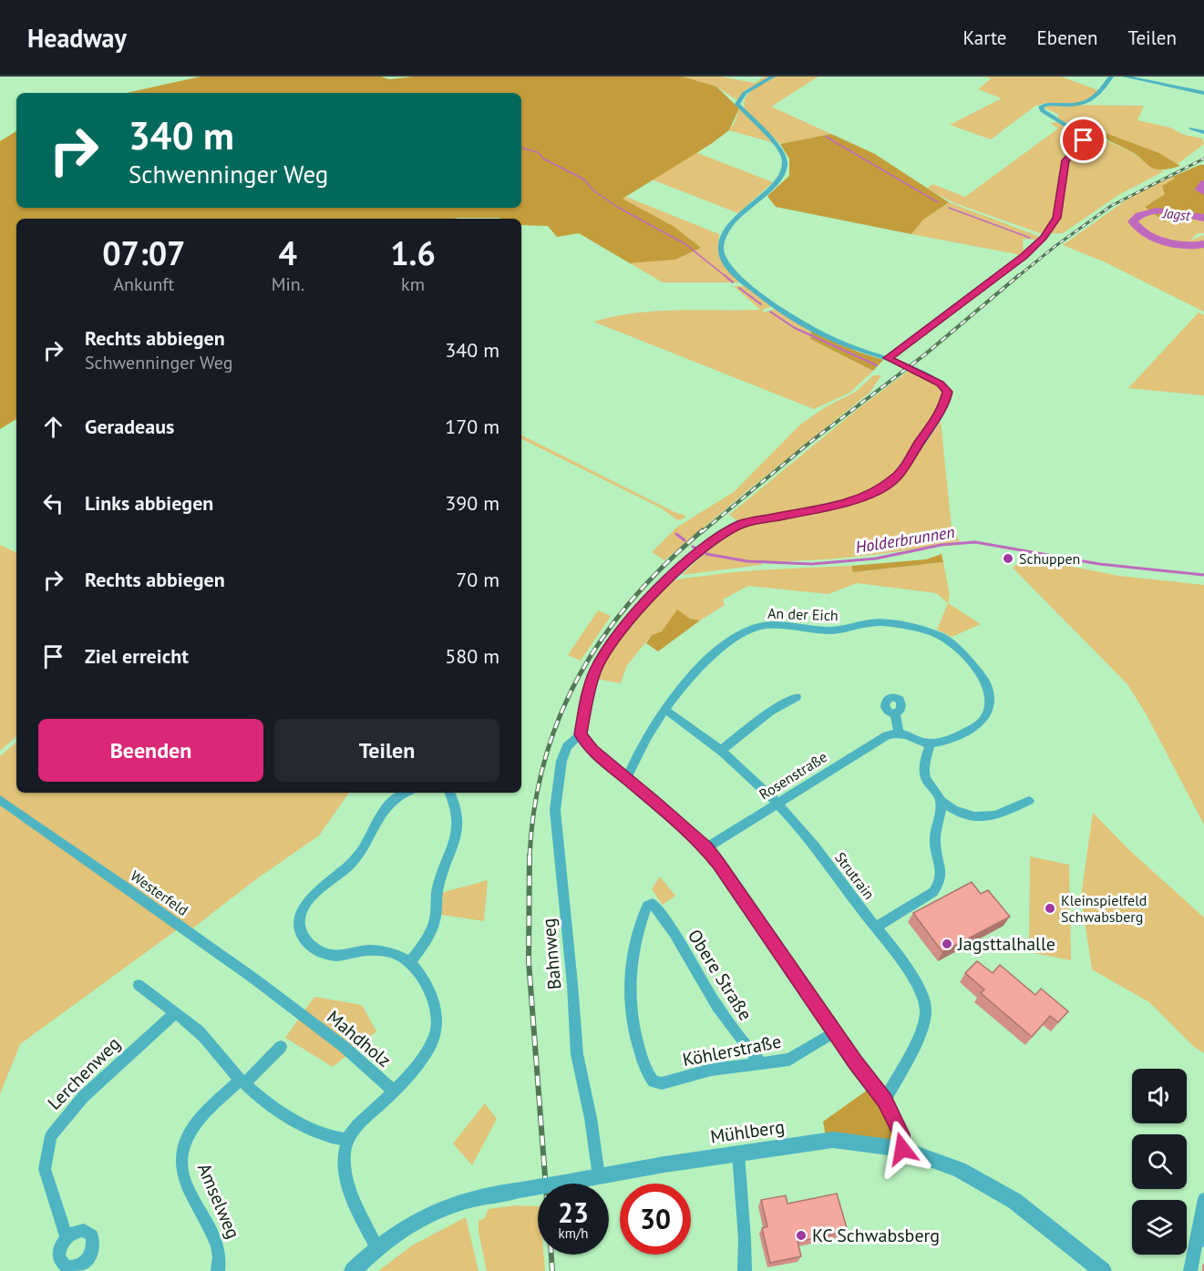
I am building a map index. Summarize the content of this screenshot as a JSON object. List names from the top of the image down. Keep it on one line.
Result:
{"streets":{"street":["An der Eich","Rosenstraße","Strutrain","Westerfeld","Bahnweg","Obere Straße","Mahdholz","Köhlerstraße","Lerchenweg","Mühlberg","Amselweg"]},"crossings":[["An der Eich","Strutrain"],["Rosenstraße","Strutrain"],["Westerfeld","Mahdholz"],["Bahnweg","Mühlberg"],["Obere Straße","Köhlerstraße"]],"water":["Jagst","Holderbrunnen"],"places":["Schuppen","Kleinspielfeld Schwabsberg","Jagsttalhalle","KC Schwabsberg"],"page":{"header":"Headway","nav":["Karte","Ebenen","Teilen"],"turn":["340 m","Schwenninger Weg"],"eta":["07:07","Ankunft","4","Min.","1.6","km"],"list":[{"name":"Rechts abbiegen","note":"Schwenninger Weg","value":"340 m"},{"name":"Geradeaus","value":"170 m"},{"name":"Links abbiegen","value":"390 m"},{"name":"Rechts abbiegen","value":"70 m"},{"name":"Ziel erreicht","value":"580 m"}],"buttons":["Beenden","Teilen"],"speed":"23 km/h","limit":"30"}}
